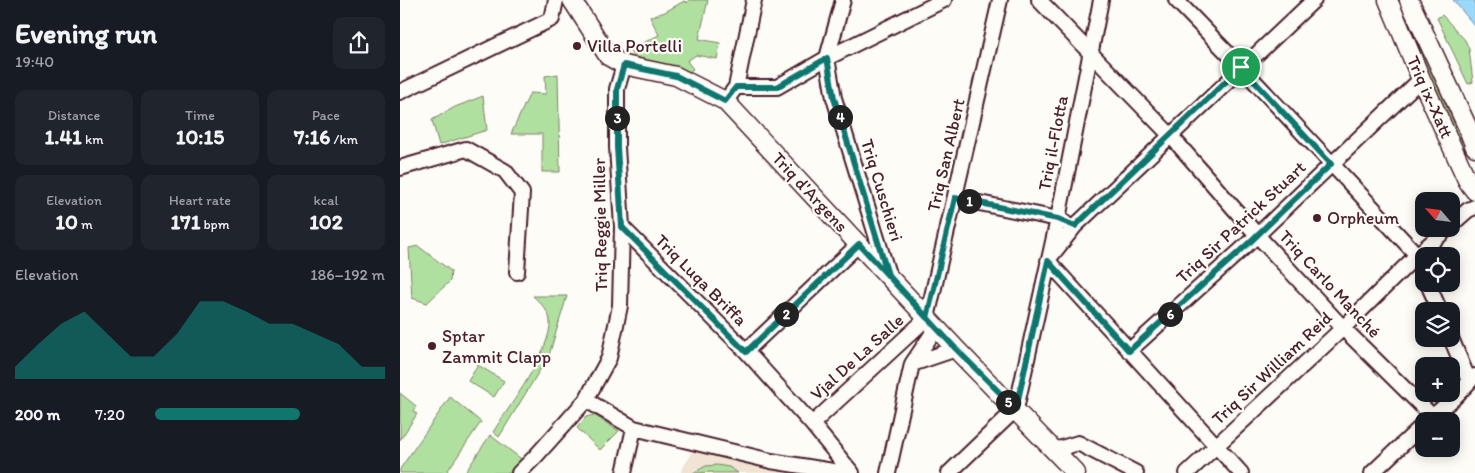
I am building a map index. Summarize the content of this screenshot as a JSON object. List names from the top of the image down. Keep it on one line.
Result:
{"streets":{"main road":["Triq ix-Xatt","Triq d'Argens"],"street":["Triq il-Flotta","Triq San Albert","Triq Cuschieri","Triq Sir Patrick Stuart","Triq Reggie Miller","Triq Luqa Briffa","Triq Carlo Manché","Vjal De La Salle","Triq Sir William Reid"]},"crossings":[["Triq ix-Xatt","Triq Sir Patrick Stuart"],["Triq il-Flotta","Triq d'Argens"],["Triq il-Flotta","Triq Carlo Manché"],["Triq San Albert","Triq d'Argens"],["Triq San Albert","Vjal De La Salle"],["Triq Cuschieri","Triq d'Argens"],["Triq d'Argens","Triq Reggie Miller"],["Triq d'Argens","Vjal De La Salle"],["Triq Sir Patrick Stuart","Triq Carlo Manché"],["Triq Reggie Miller","Triq Luqa Briffa"],["Triq Luqa Briffa","Vjal De La Salle"],["Triq Carlo Manché","Triq Sir William Reid"]],"places":["Villa Portelli","Orpheum","Sptar Zammit Clapp"],"north":"top left","page":{"heading":["Evening run","19:40"],"stats":[["Distance","1.41 km"],["Time","10:15"],["Pace","7:16 /km"],["Elevation","10 m"],["Heart rate","171 bpm"],["kcal","102"]],"pins":["4","3","1","2","6","5"],"map_buttons":["+","−"],"chart":["Elevation","186–192 m"],"list":[{"name":"200 m","note":"7:20"}]}}
